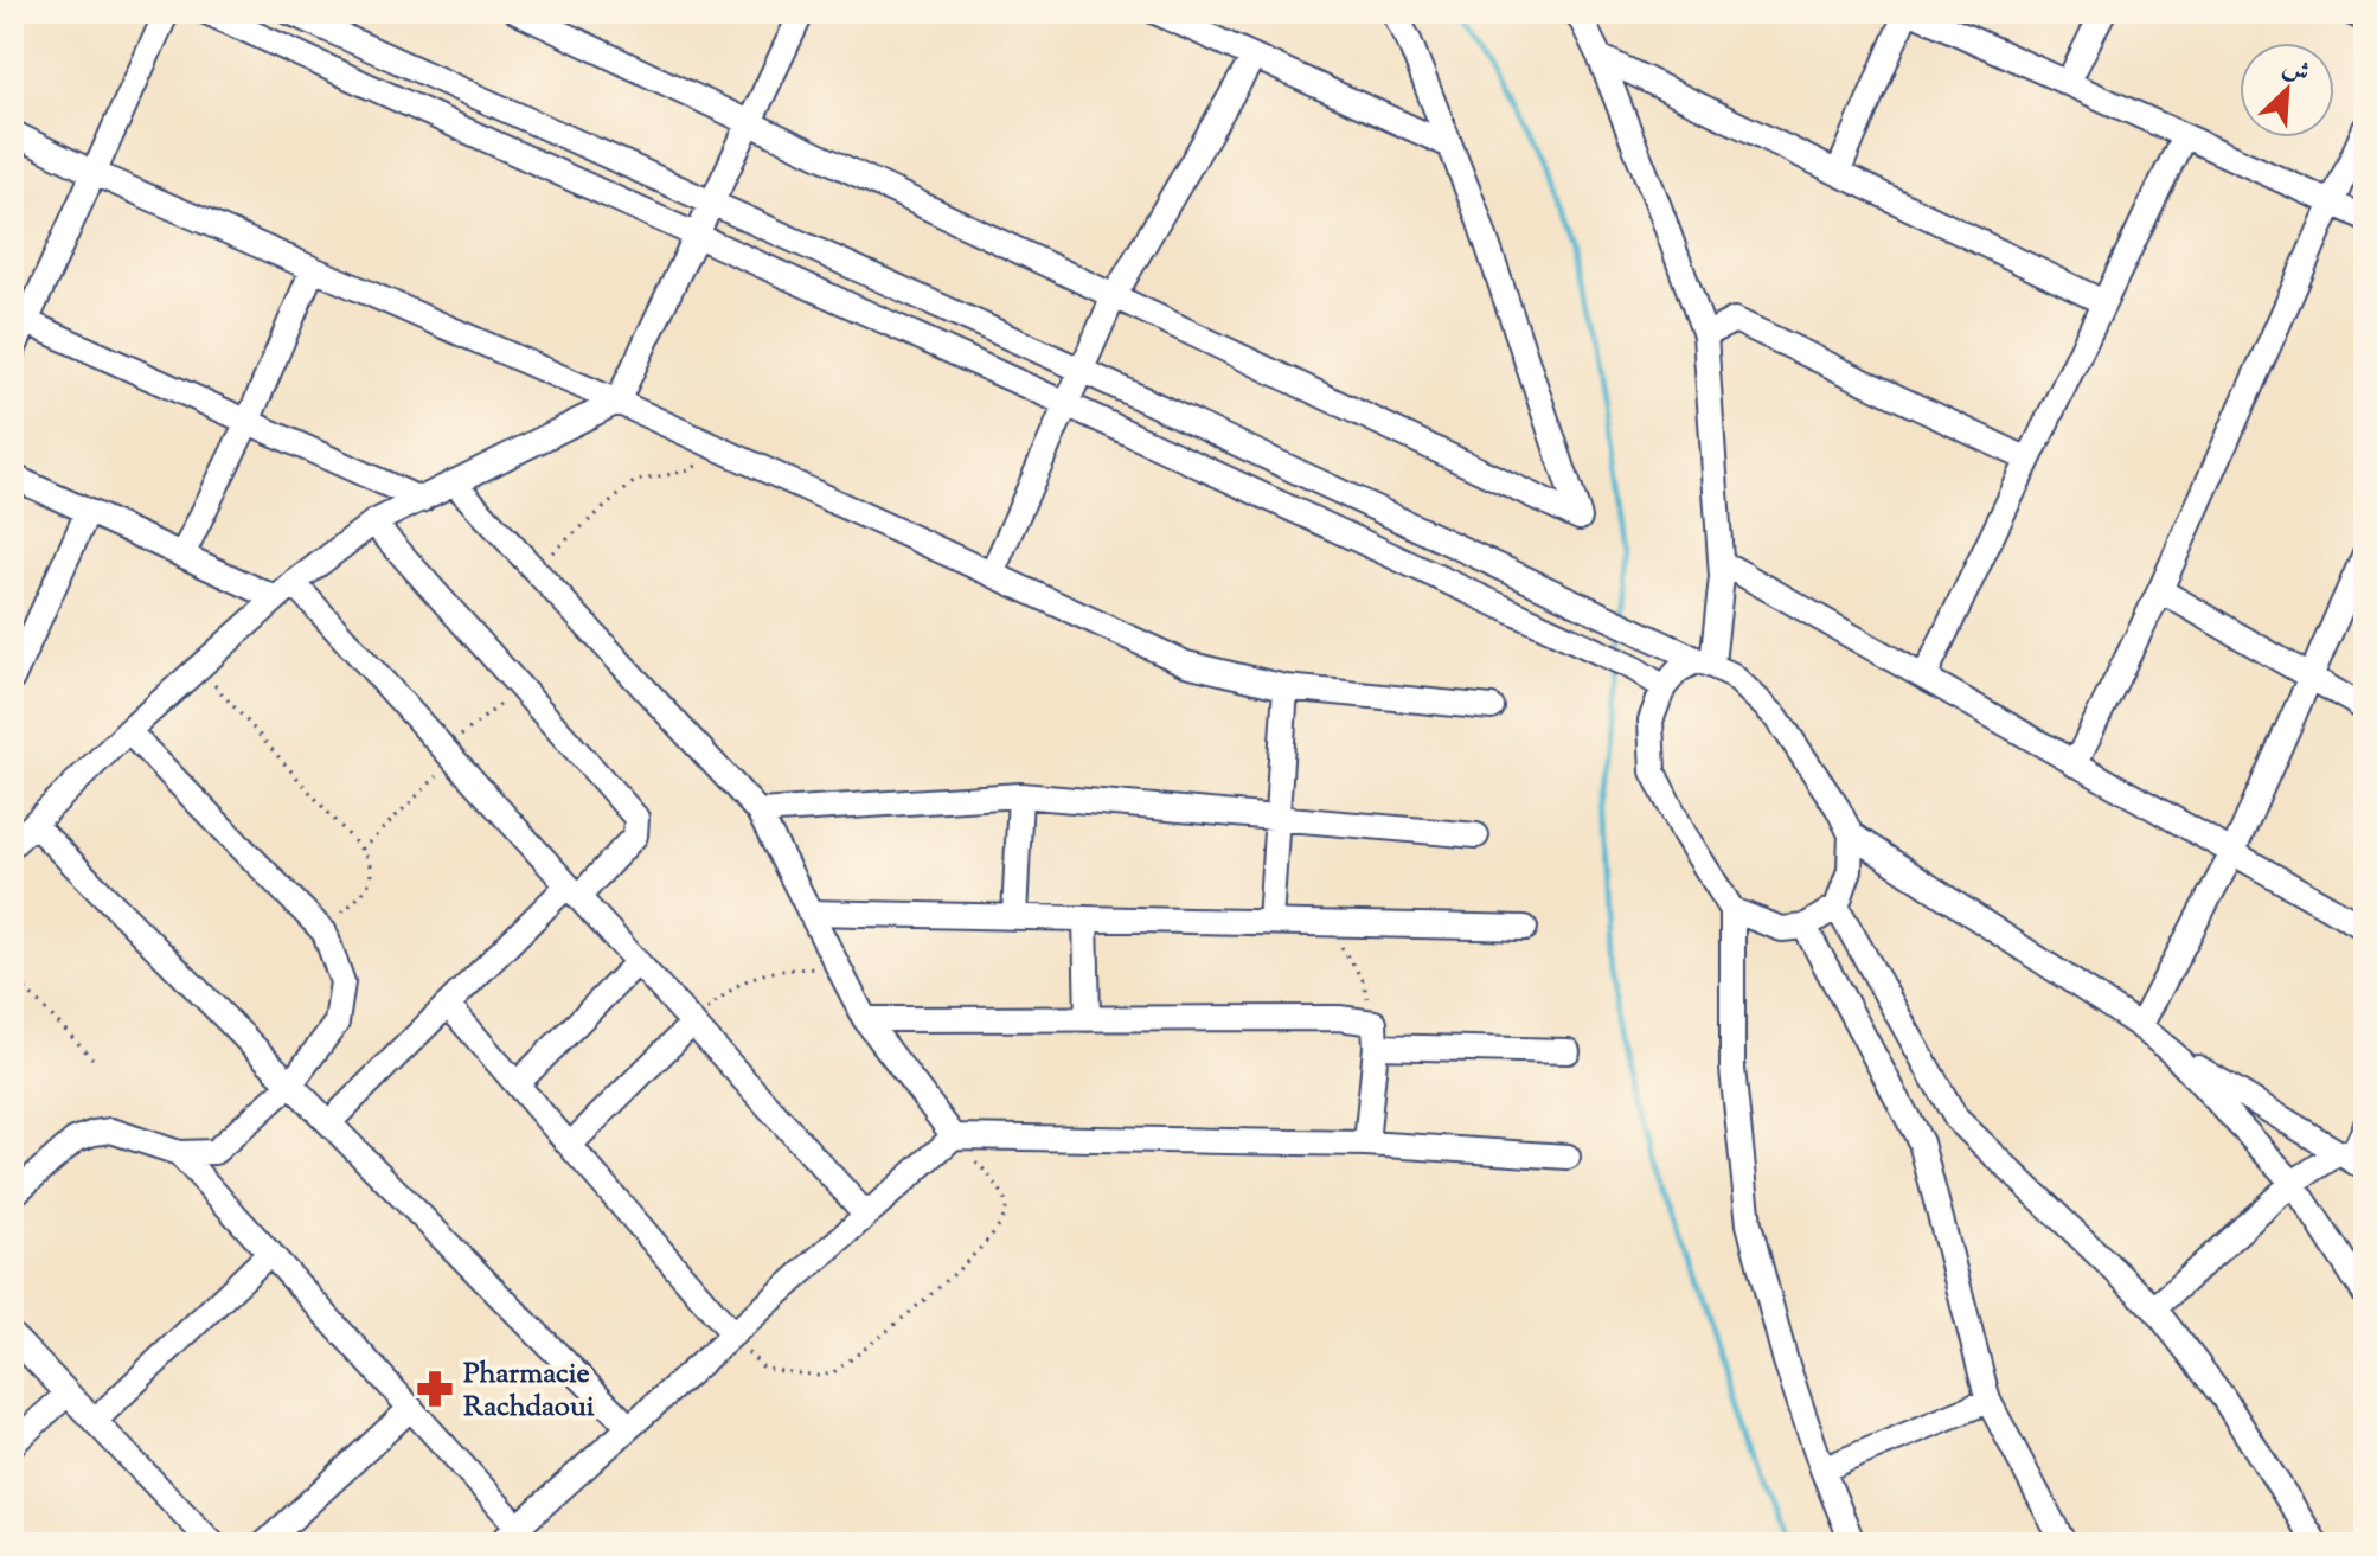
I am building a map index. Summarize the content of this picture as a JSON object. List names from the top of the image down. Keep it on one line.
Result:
{"places":{"pharmacy":["Pharmacie Rachdaoui"]},"north":"top right"}
